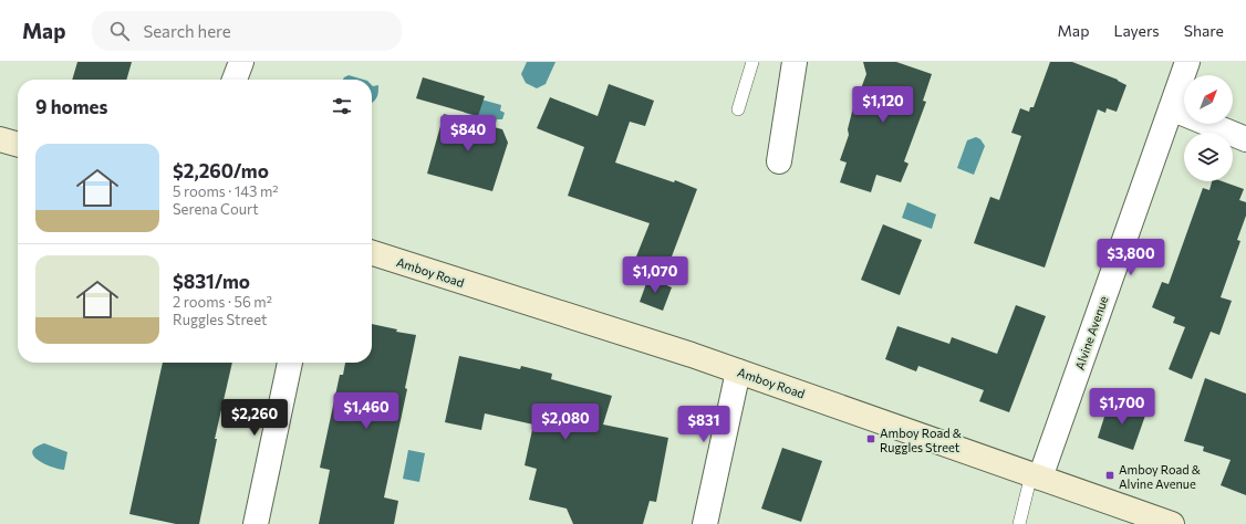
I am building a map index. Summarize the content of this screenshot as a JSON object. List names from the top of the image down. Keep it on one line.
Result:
{"streets":{"main road":["Amboy Road"],"street":["Alvine Avenue"]},"crossings":[["Amboy Road","Alvine Avenue"]],"places":{"transit":["Amboy Road & Ruggles Street","Amboy Road & Alvine Avenue"]},"north":"top right","page":{"header":"Map","search":"Search here","nav":["Map","Layers","Share"],"heading":"9 homes","price":["$1,120","$840","$3,800","$1,070","$1,700","$1,460","$2,260","$2,080","$831"],"list":[{"name":"$2,260/mo","note":"5 rooms · 143 m² · Serena Court"},{"name":"$831/mo","note":"2 rooms · 56 m² · Ruggles Street"}]}}
